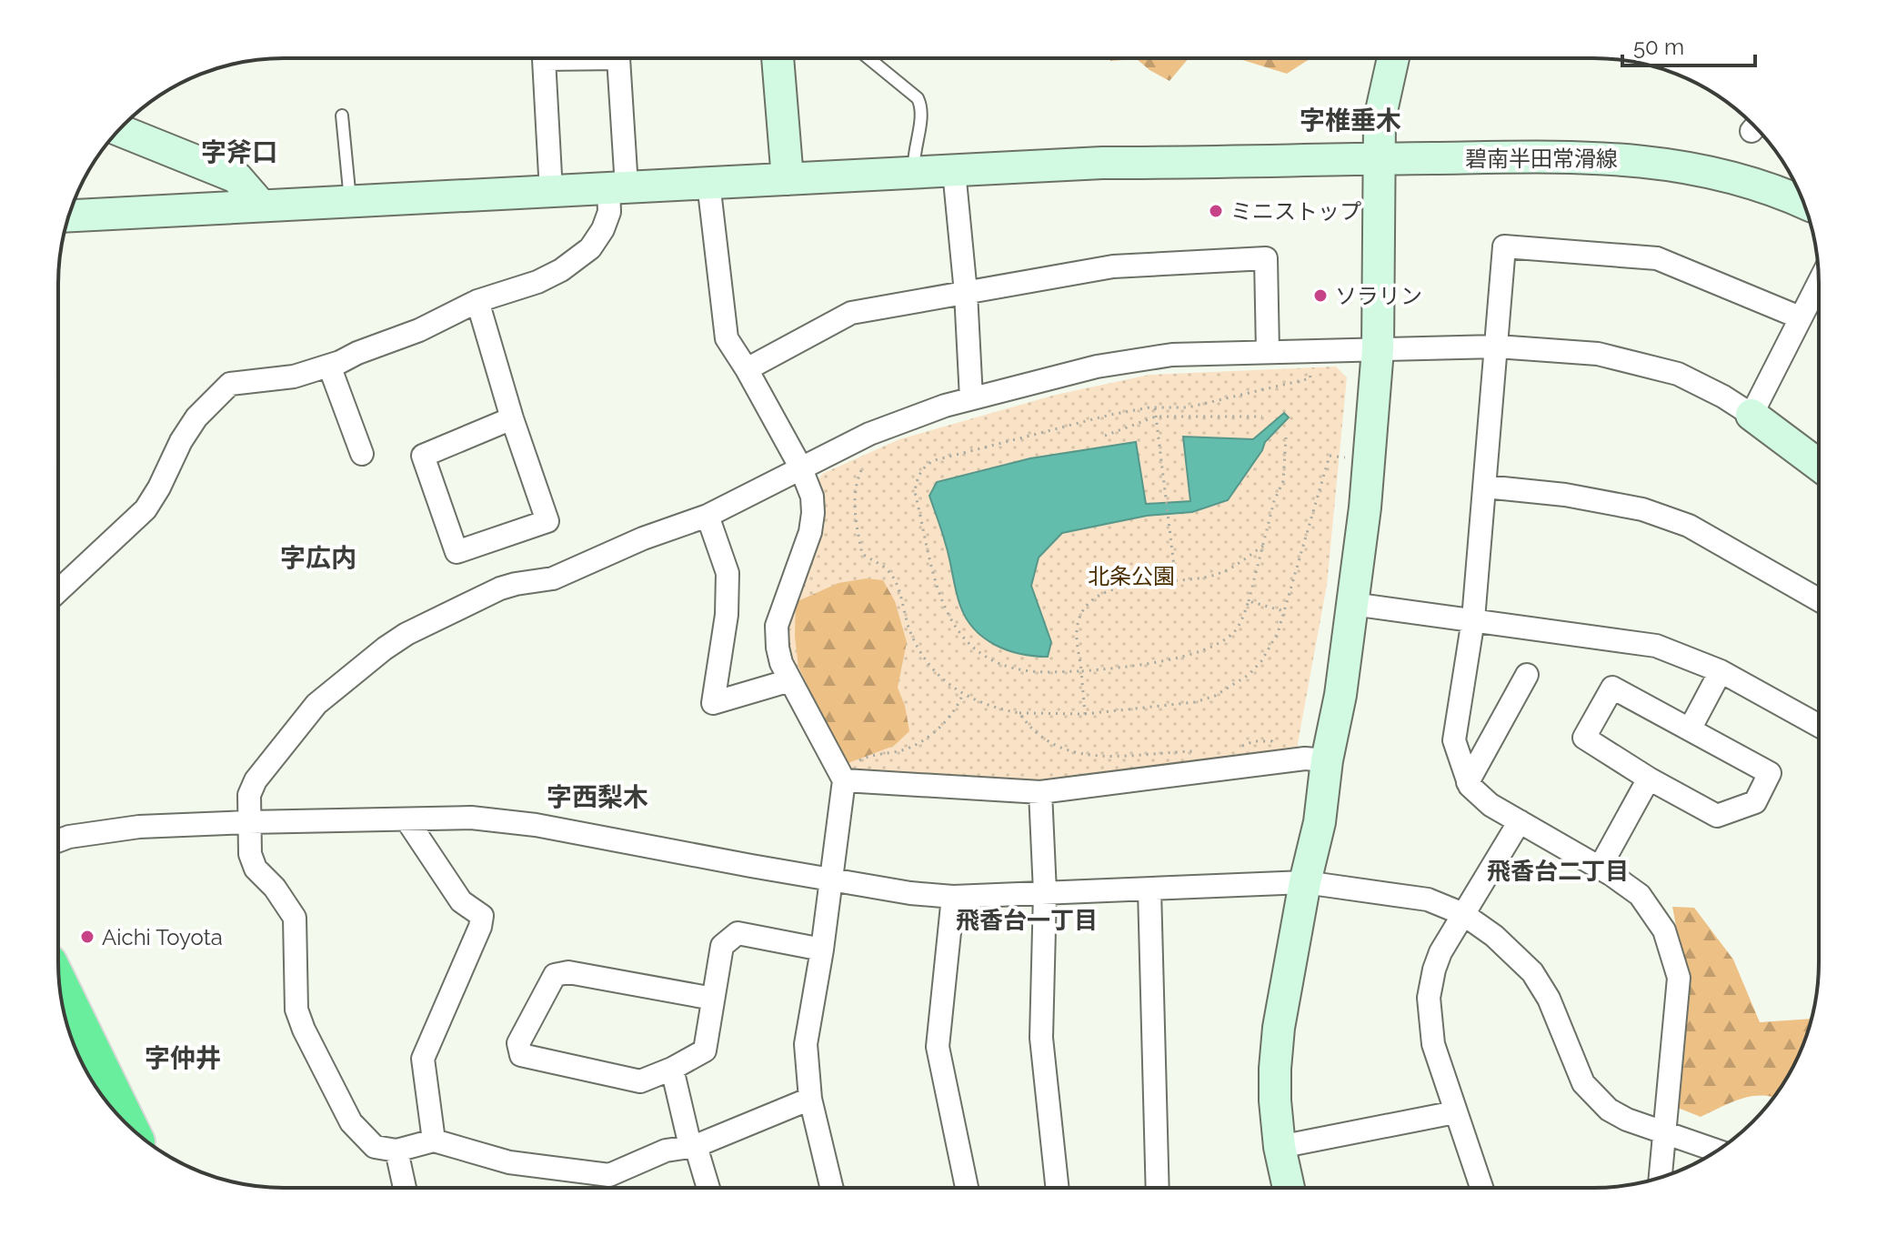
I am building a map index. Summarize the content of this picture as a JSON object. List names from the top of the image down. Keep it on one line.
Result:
{"streets":{"street":["碧南半田常滑線"]},"districts":["字椎垂木","字斧口","字広内","字西梨木","飛香台二丁目","飛香台一丁目","字仲井"],"parks":["北条公園"],"places":["ミニストップ","ソラリン","Aichi Toyota"],"scale_bar":"50 m"}
